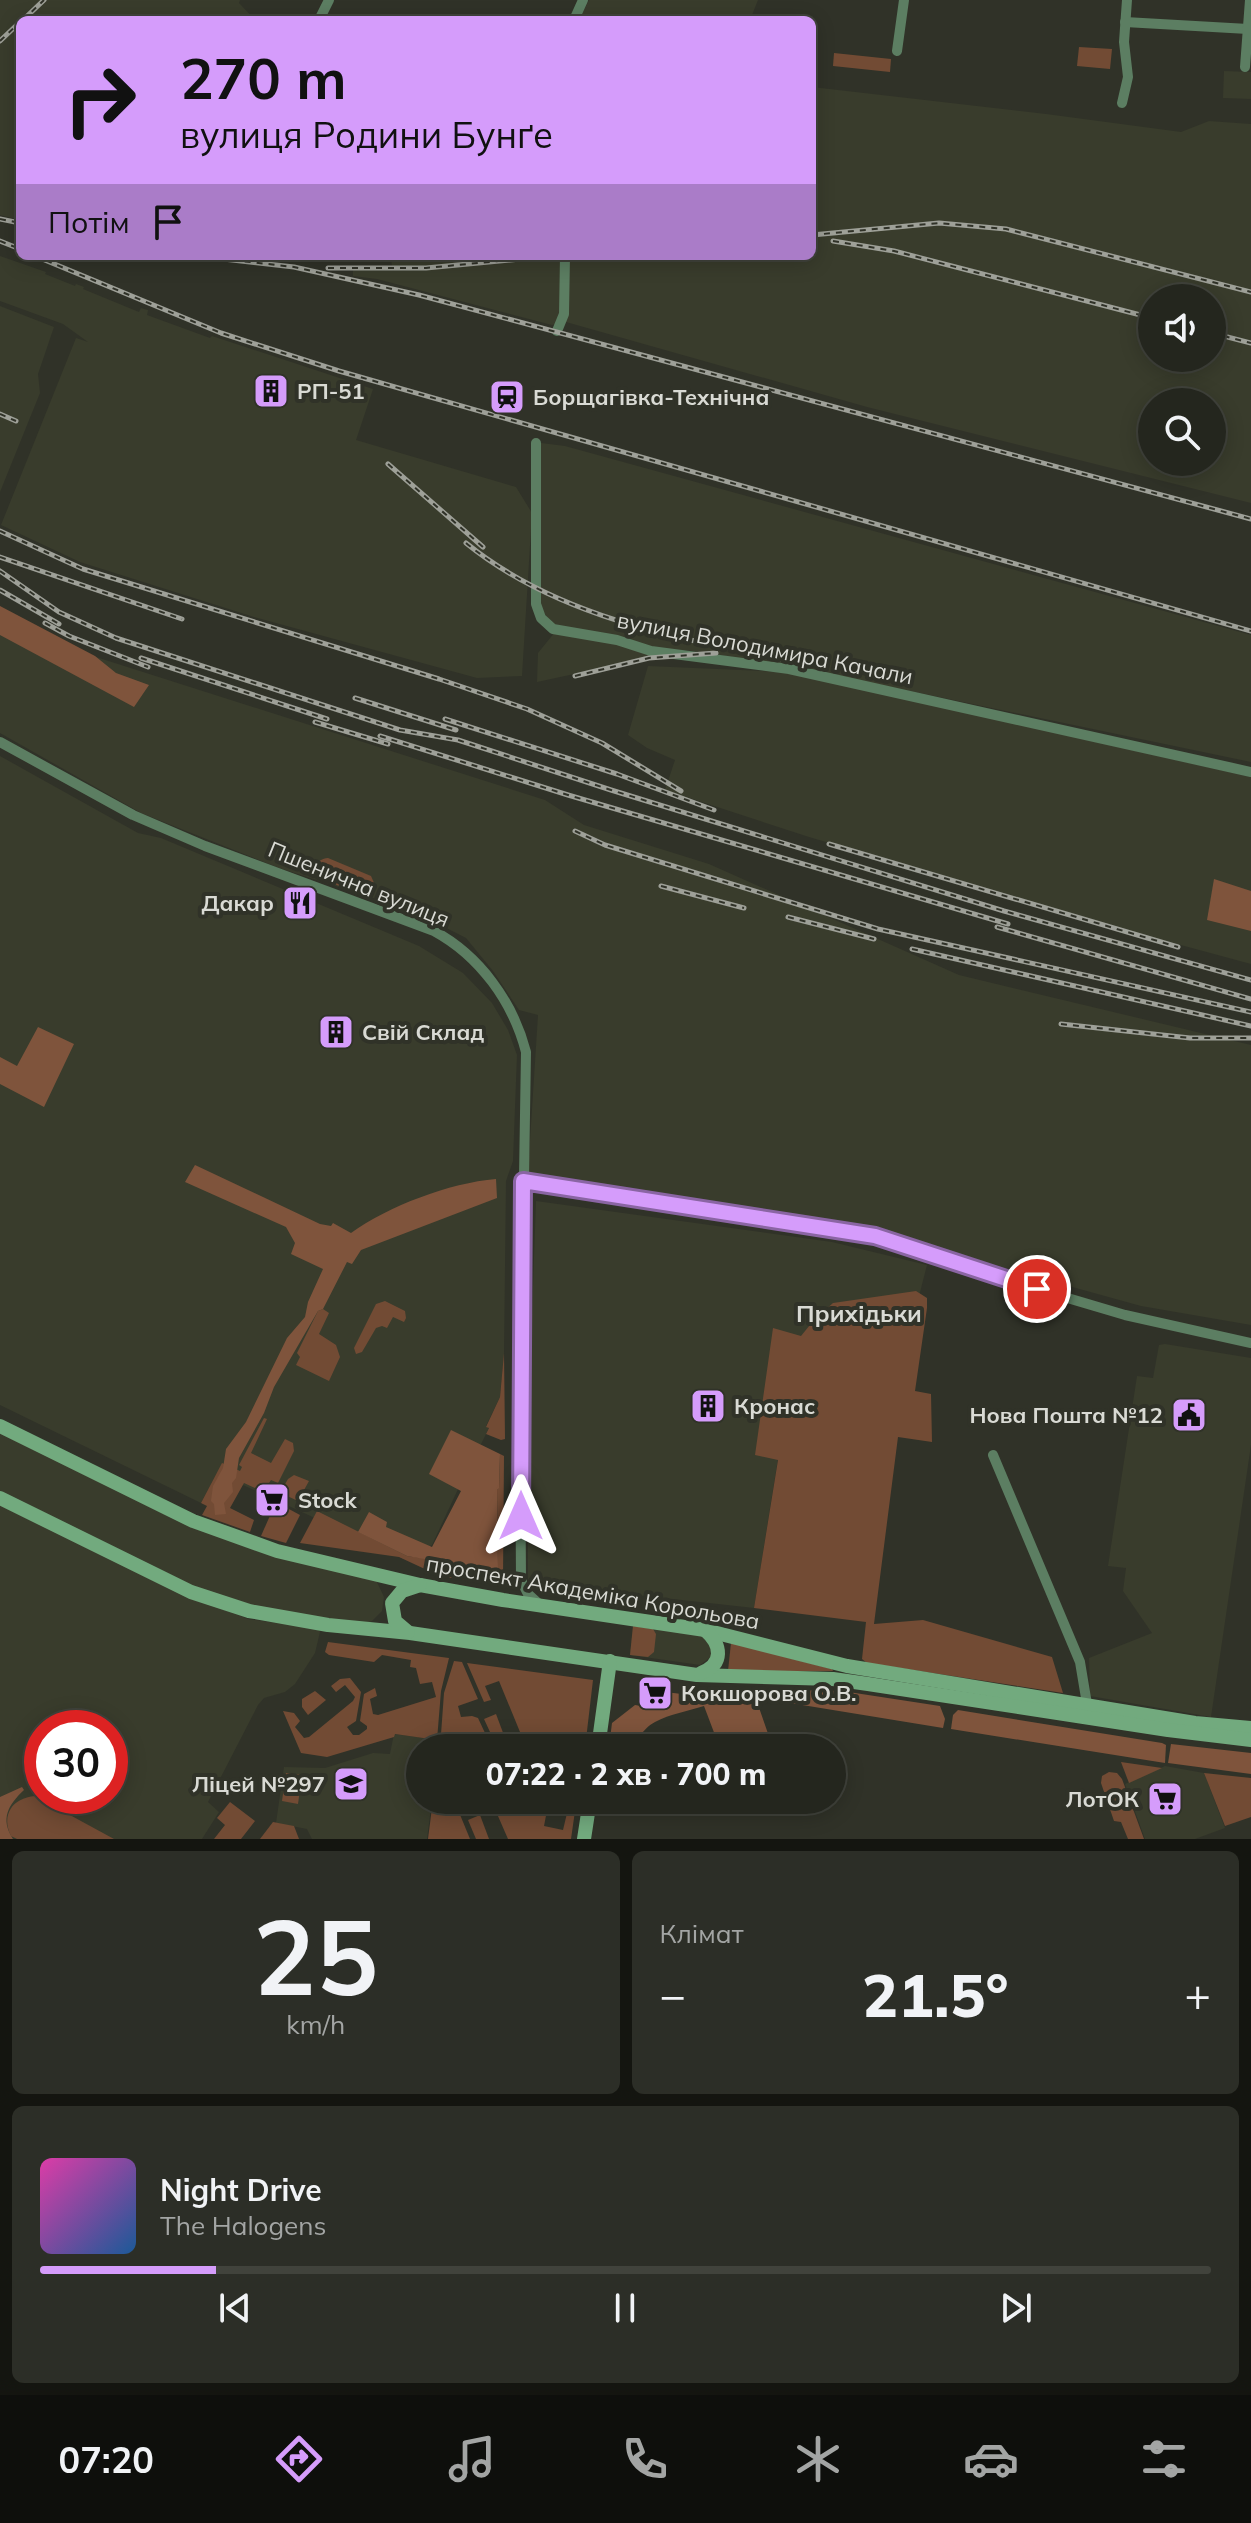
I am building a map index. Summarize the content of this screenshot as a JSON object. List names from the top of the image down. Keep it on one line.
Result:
{"streets":{"main road":["проспект Академіка Корольова"],"street":["вулиця Володимира Качали","Пшенична вулиця"]},"districts":["Прихідьки"],"places":{"building":["РП-51","Свій Склад","Кронас"],"station":["Борщагівка-Технічна"],"restaurant":["Дакар"],"public building":["Нова Пошта №12"],"supermarket":["Stock","Кокшорова О.В.","ЛотОК"],"school or university":["Ліцей №297"]},"page":{"turn":["270 m","вулиця Родини Бунґе"],"then":"Потім","limit":"30","trip":"07:22 · 2 хв · 700 m","tile":[["25","km/h"],"Клімат"],"heat":["−","21.5°","+"],"song":["Night Drive","The Halogens"],"tabs":"07:20"}}
